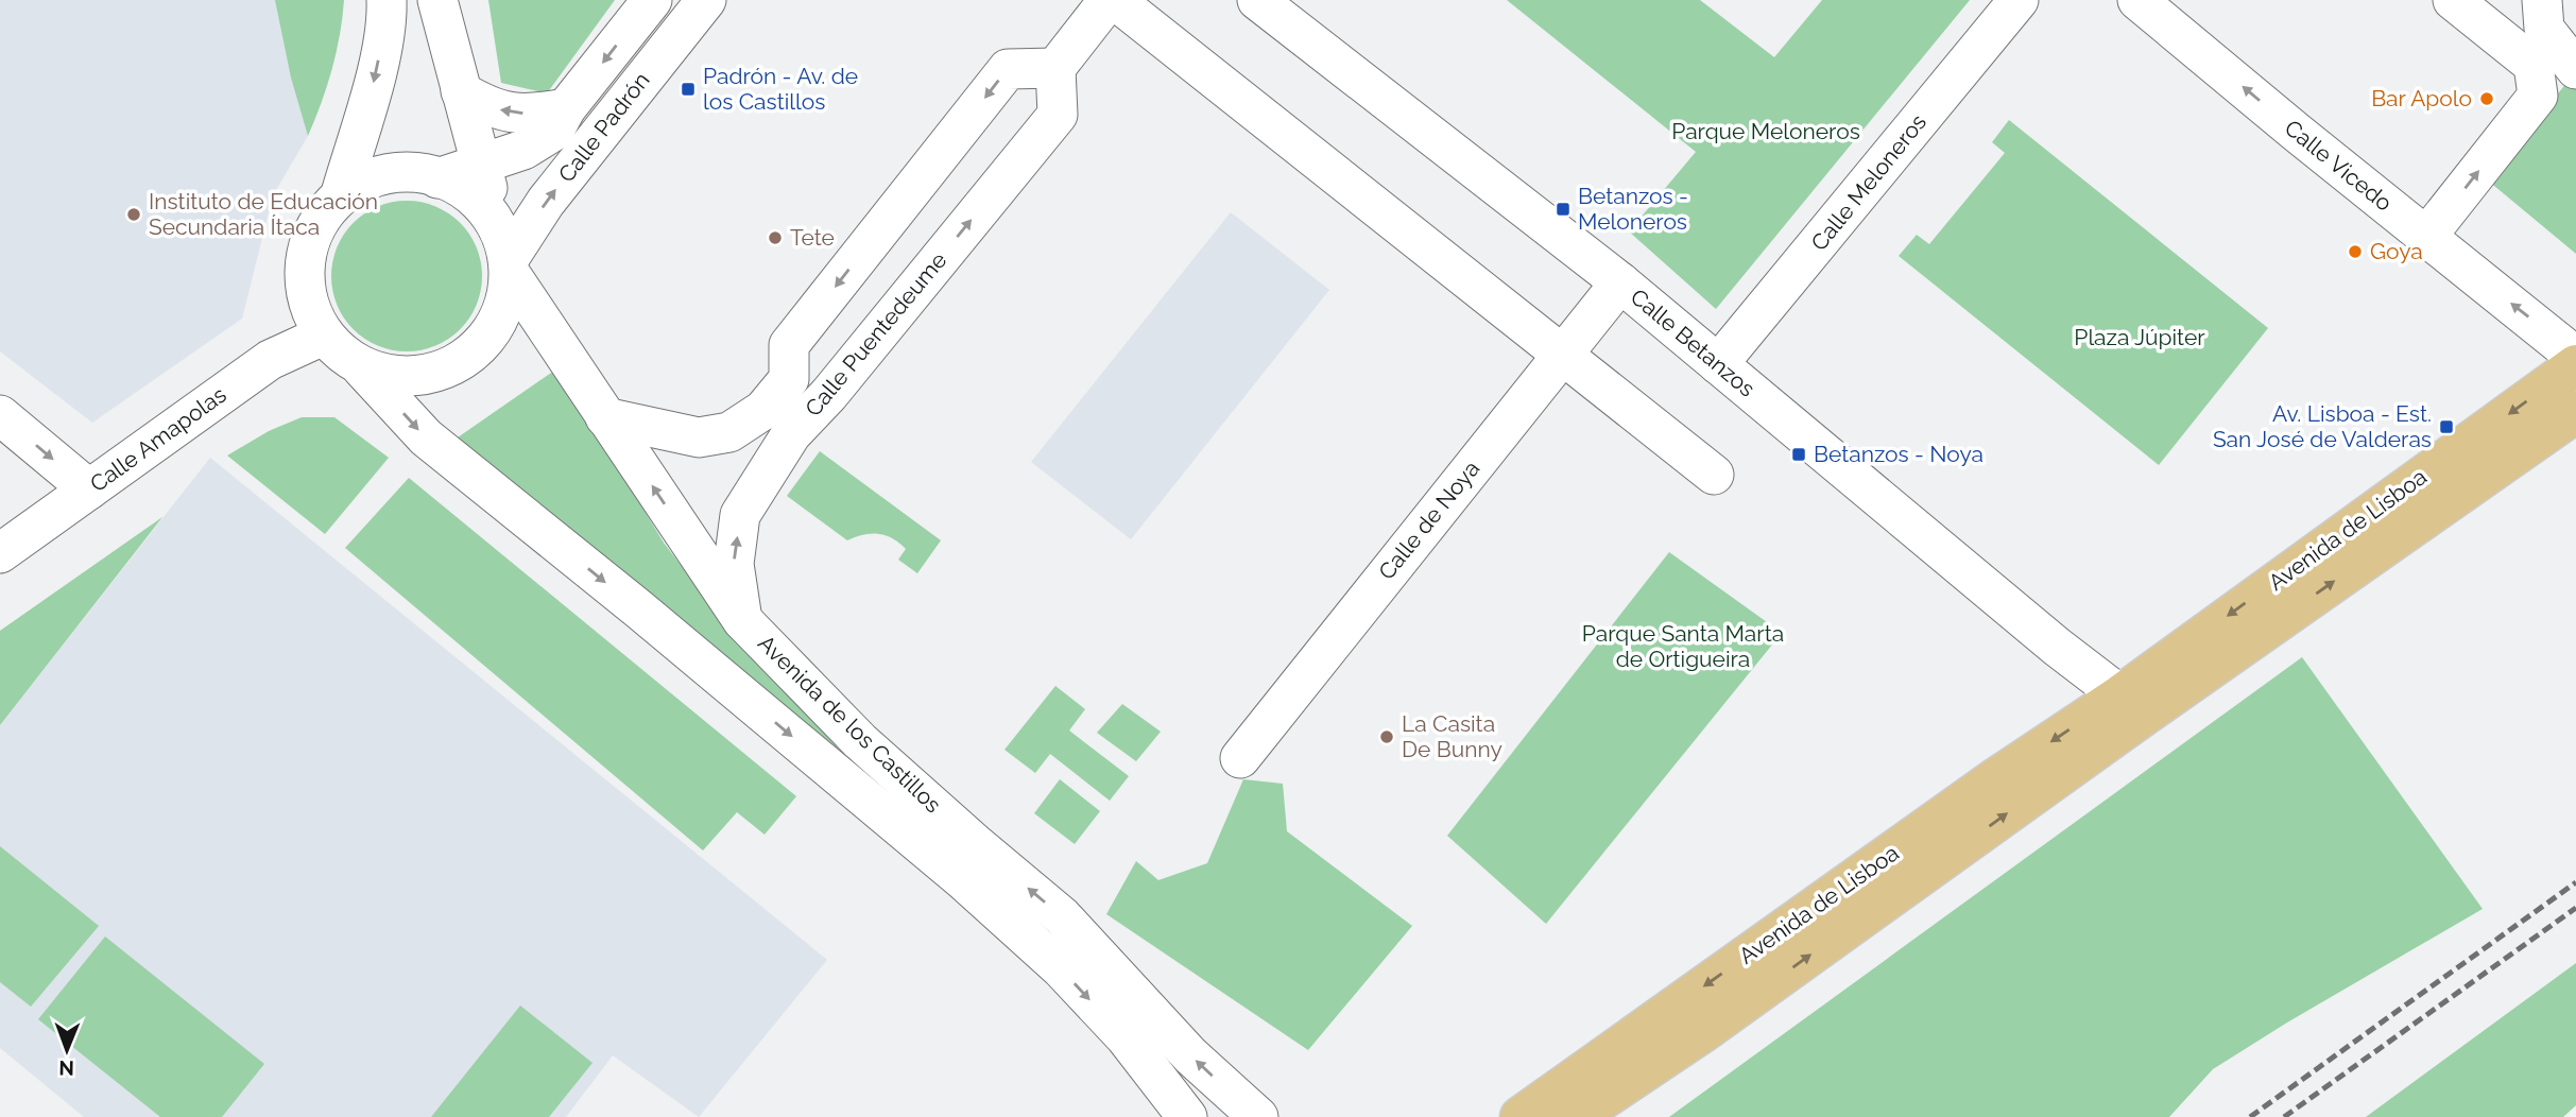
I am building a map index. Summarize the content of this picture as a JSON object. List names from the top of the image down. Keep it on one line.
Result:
{"streets":{"main road":["Avenida de Lisboa"],"street":["Calle Padrón","Calle Vicedo","Calle Meloneros","Calle Puentedeume","Calle Betanzos","Calle Amapolas","Calle de Noya","Avenida de los Castillos"]},"crossings":[["Calle Padrón","Calle Amapolas"],["Calle Padrón","Avenida de los Castillos"],["Calle Meloneros","Calle Betanzos"],["Calle Puentedeume","Avenida de los Castillos"],["Calle Betanzos","Calle de Noya"],["Calle Betanzos","Avenida de Lisboa"],["Calle Amapolas","Avenida de los Castillos"]],"one_way":["Calle Vicedo"],"parks":["Parque Meloneros","Plaza Júpiter","Parque Santa Marta de Ortigueira"],"places":{"transit":["Padrón - Av. de los Castillos","Betanzos - Meloneros","Av. Lisboa - Est. San José de Valderas","Betanzos - Noya"],"other":["Bar Apolo","Instituto de Educación Secundaria Ítaca","Tete","Goya","La Casita De Bunny"]},"north":"bottom"}
